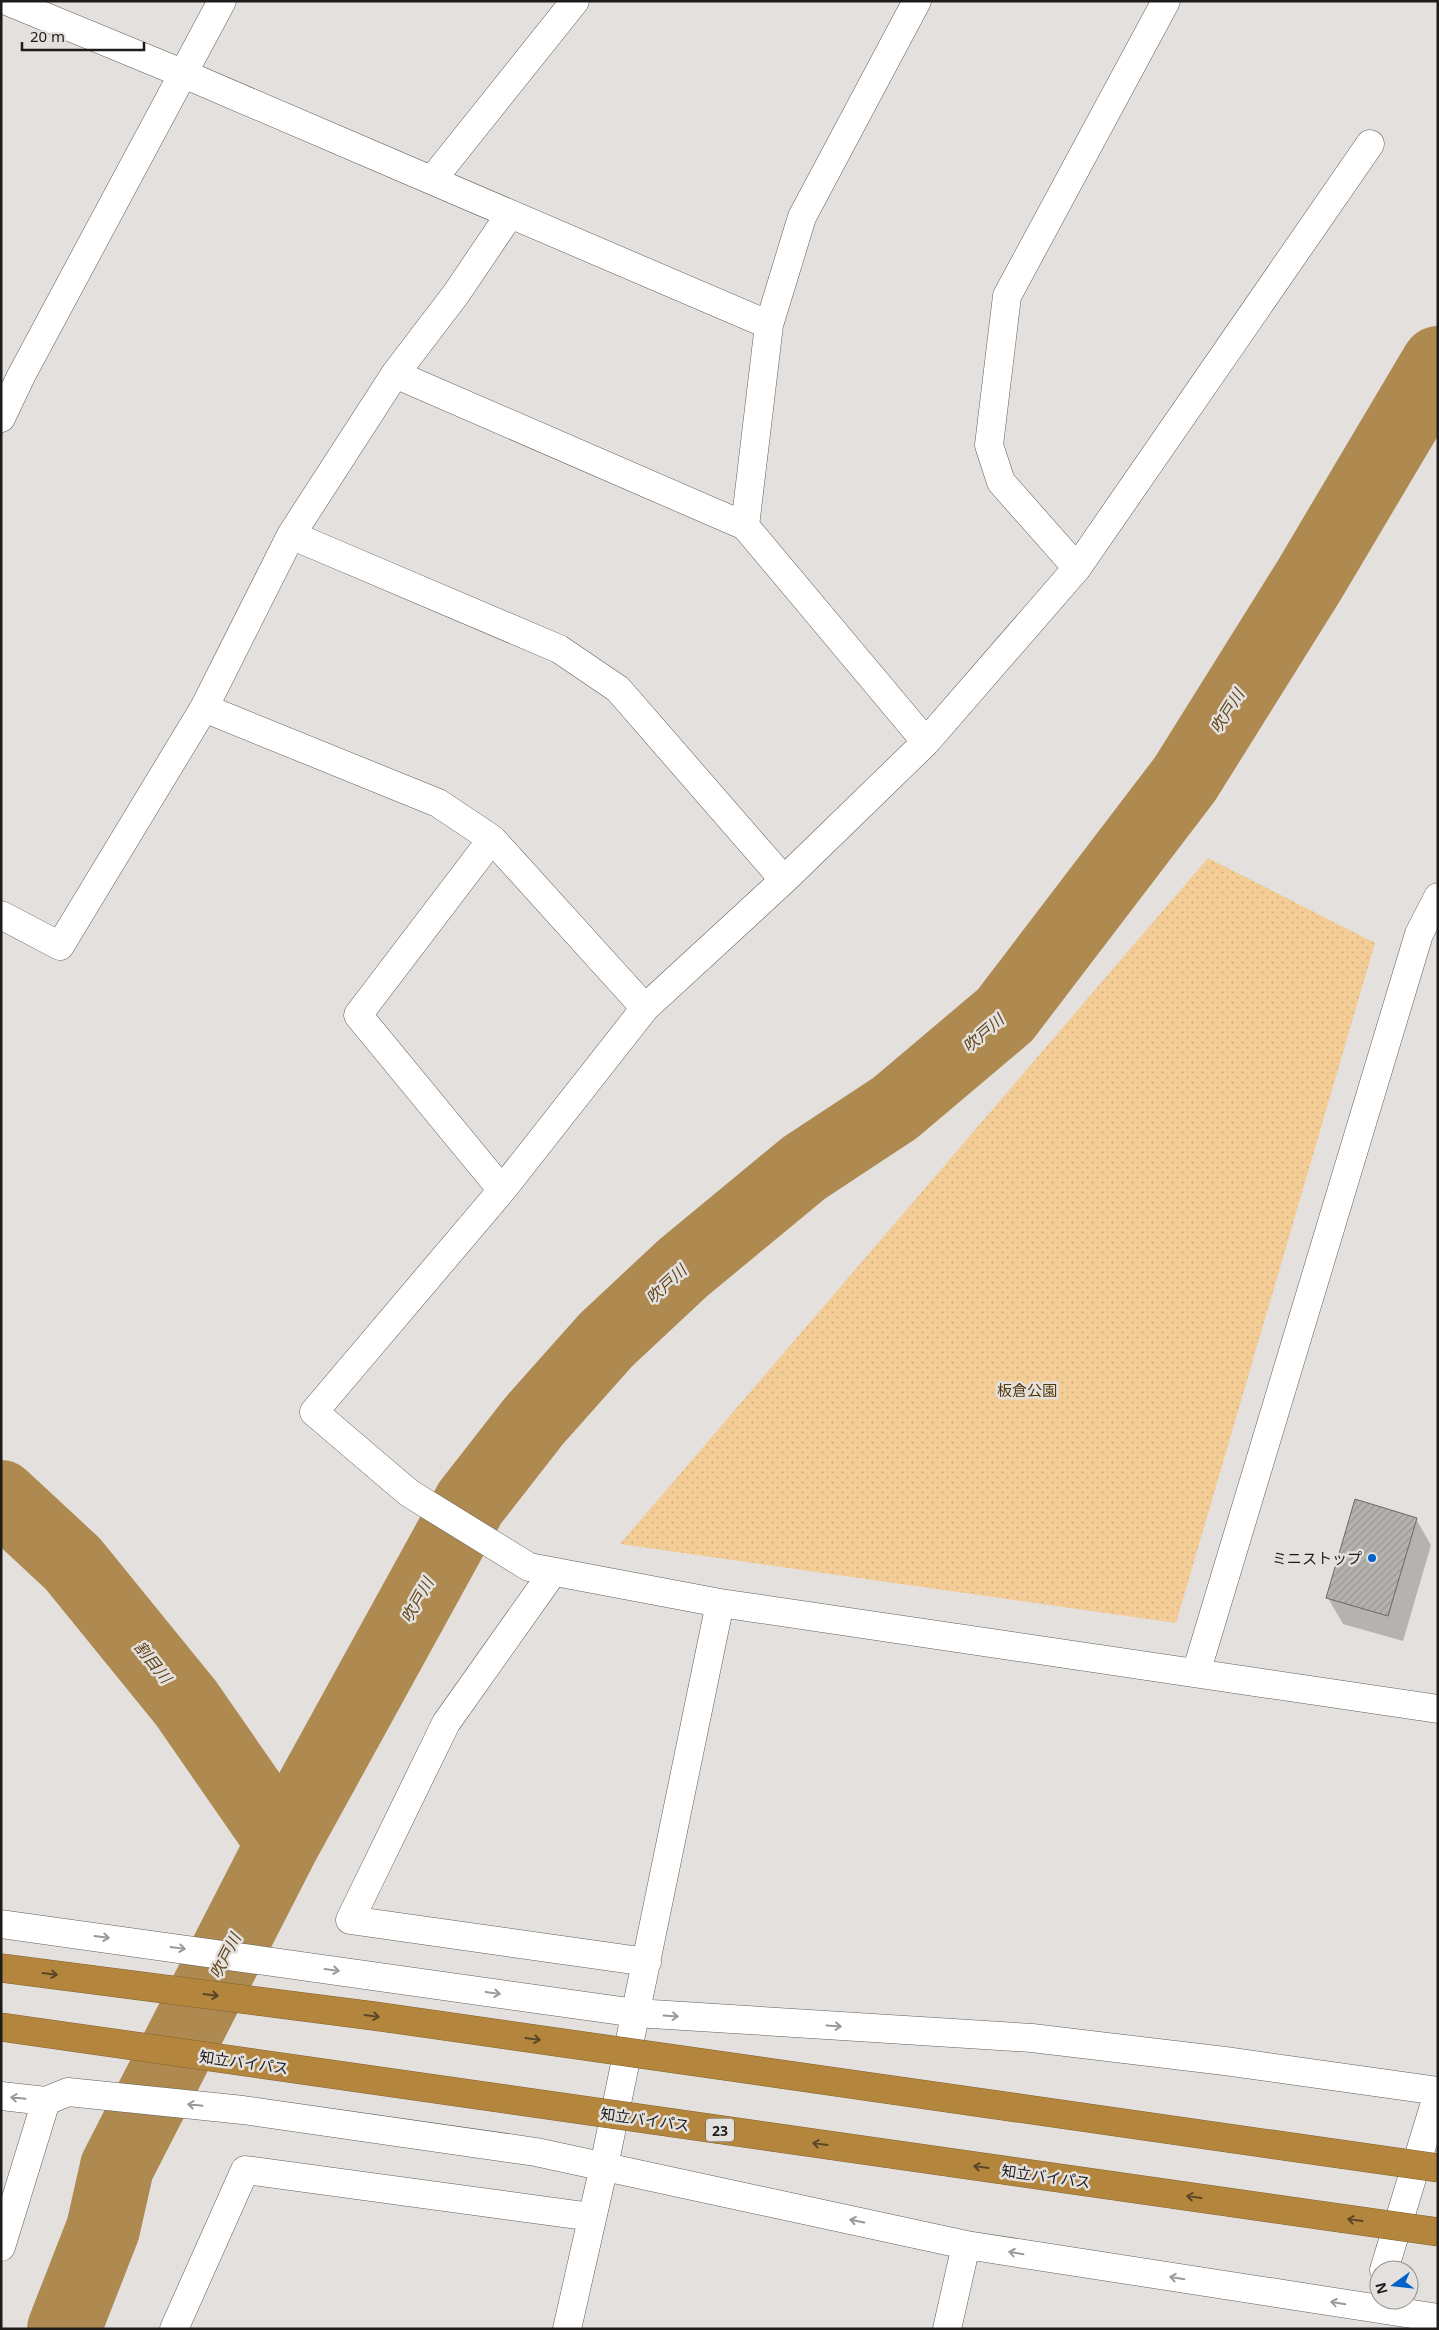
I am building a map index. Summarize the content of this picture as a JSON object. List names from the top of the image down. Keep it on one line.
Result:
{"streets":{"highway":["知立バイパス","23"]},"water":["吹戸川","割目川"],"parks":["板倉公園"],"places":["ミニストップ"],"scale_bar":"20 m","north":"left"}
